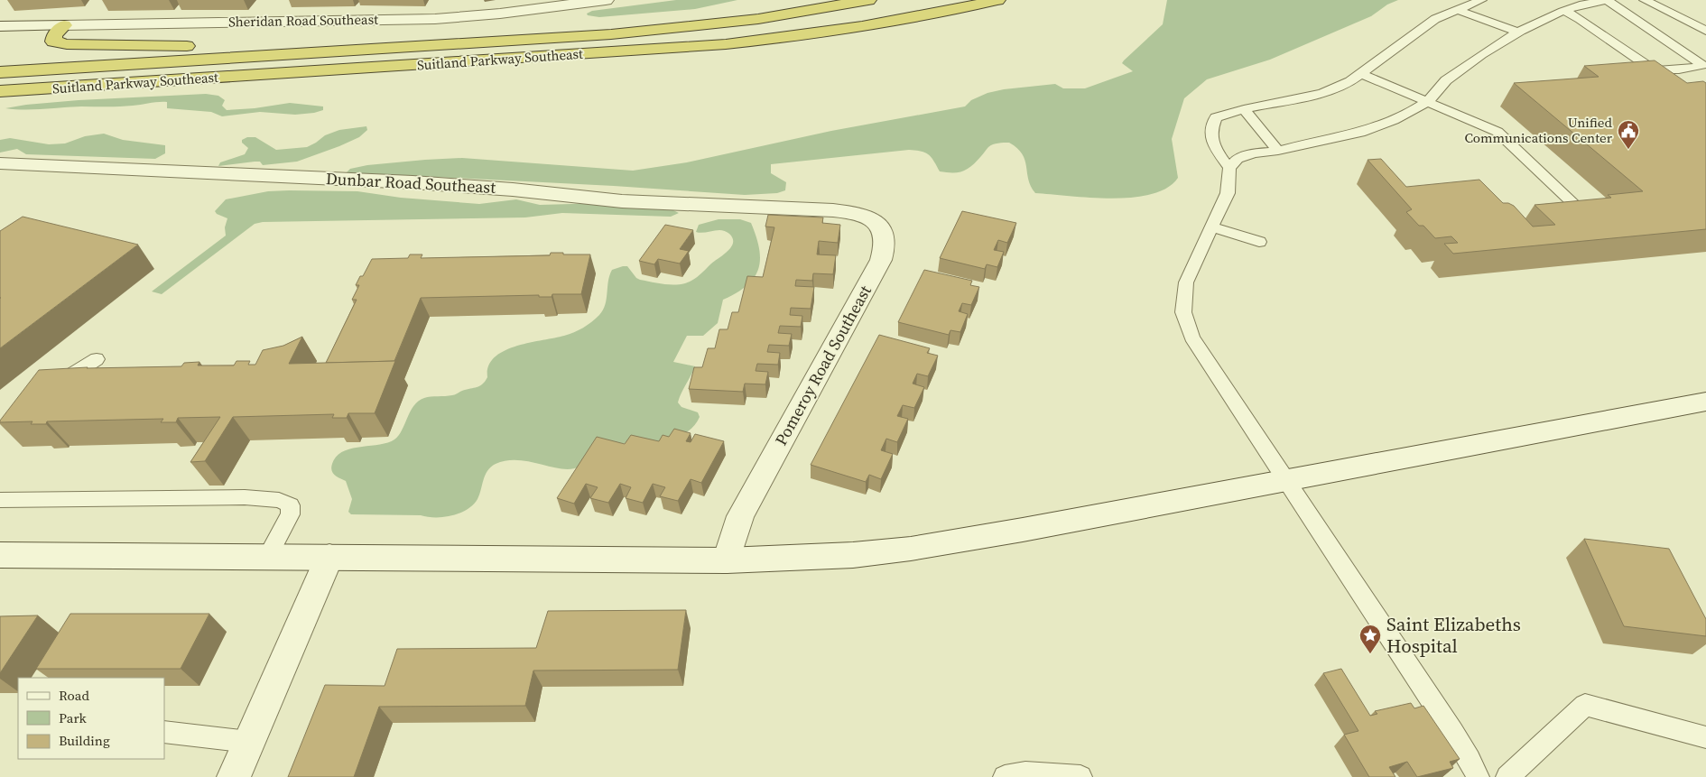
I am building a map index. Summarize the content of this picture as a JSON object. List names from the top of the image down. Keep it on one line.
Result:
{"streets":{"highway":["Suitland Parkway Southeast"],"street":["Sheridan Road Southeast","Dunbar Road Southeast","Pomeroy Road Southeast"]},"crossings":[["Dunbar Road Southeast","Pomeroy Road Southeast"]],"places":{"public building":["Unified Communications Center"],"place":["Saint Elizabeths Hospital"]},"legend":["Road","Park","Building"]}
